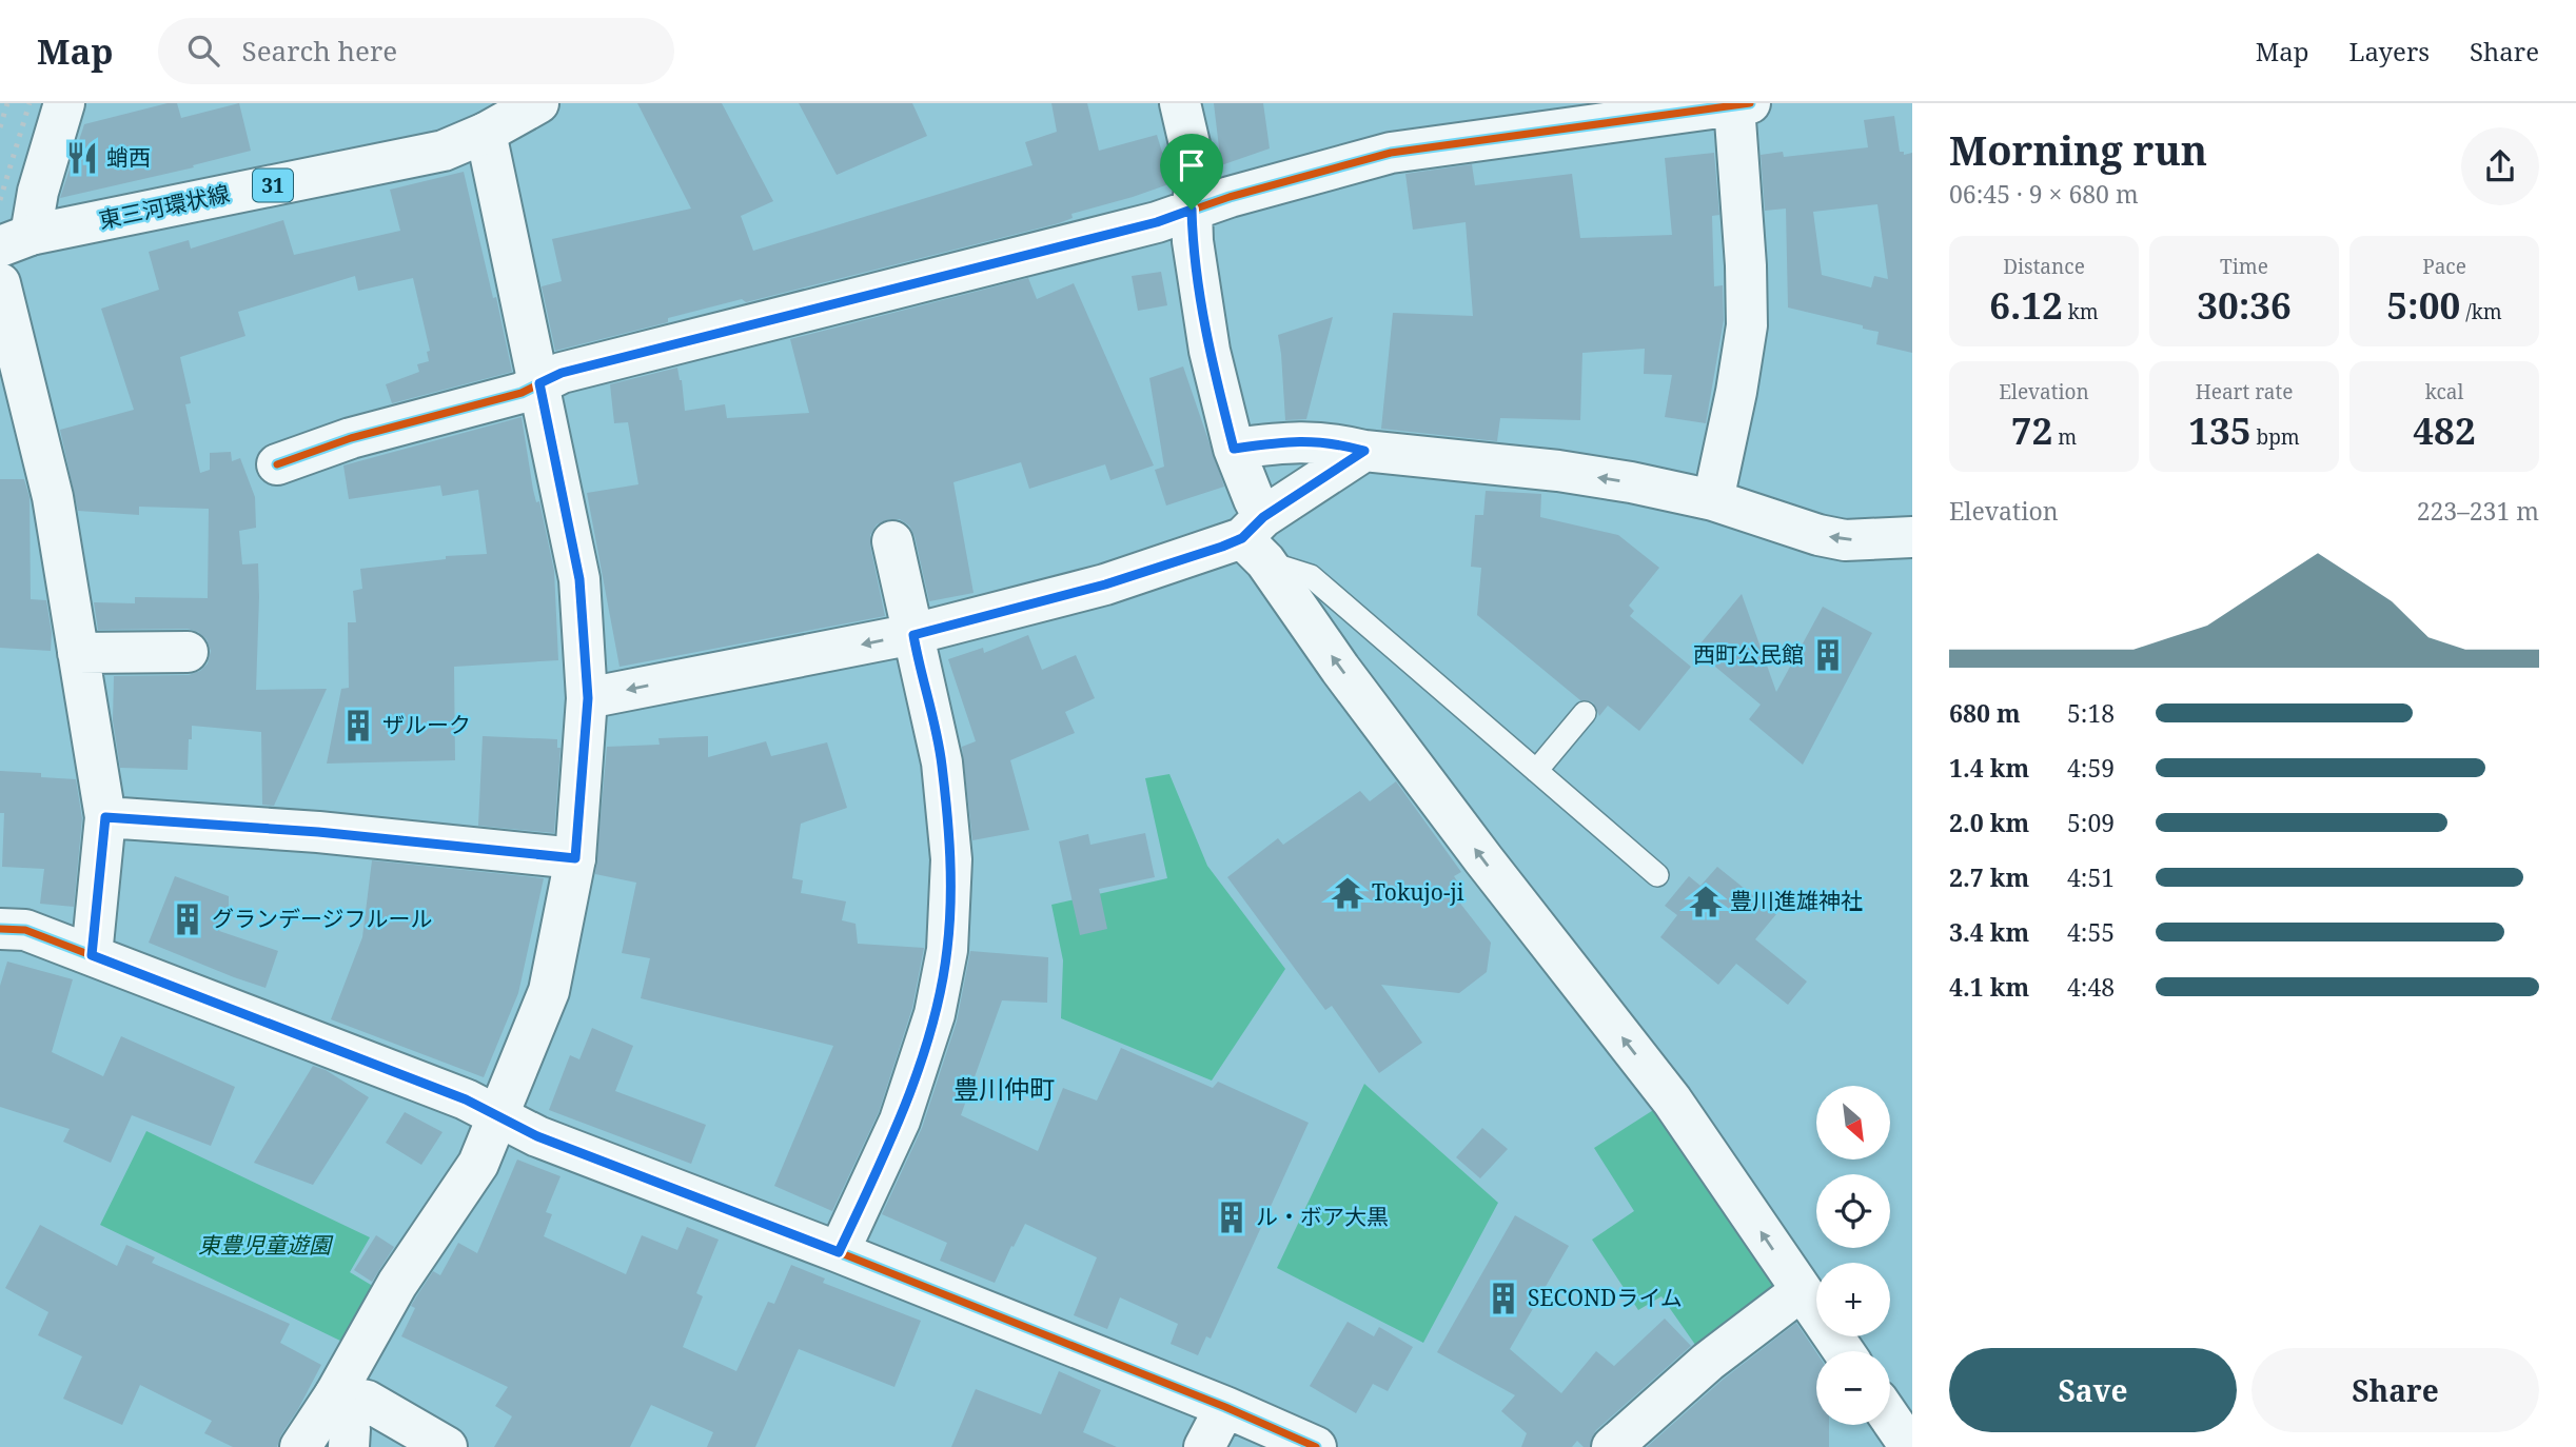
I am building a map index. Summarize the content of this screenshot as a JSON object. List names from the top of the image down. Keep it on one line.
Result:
{"streets":{"street":["31","東三河環状線"]},"districts":["豊川仲町"],"parks":["東豊児童遊園"],"places":{"restaurant":["蛸西"],"building":["西町公民館","ザルーク","グランデージフルール","ル・ボア大黒","SECONDライム"],"temple":["Tokujo-ji","豊川進雄神社"]},"north":"bottom right","page":{"header":"Map","search":"Search here","nav":["Map","Layers","Share"],"heading":["Morning run","06:45 · 9 × 680 m"],"stats":[["Distance","6.12 km"],["Time","30:36"],["Pace","5:00 /km"],["Elevation","72 m"],["Heart rate","135 bpm"],["kcal","482"]],"chart":["Elevation","223–231 m"],"list":[{"name":"680 m","note":"5:18"},{"name":"1.4 km","note":"4:59"},{"name":"2.0 km","note":"5:09"},{"name":"2.7 km","note":"4:51"},{"name":"3.4 km","note":"4:55"},{"name":"4.1 km","note":"4:48"}],"map_buttons":["+","−"],"buttons":["Save","Share"]}}
